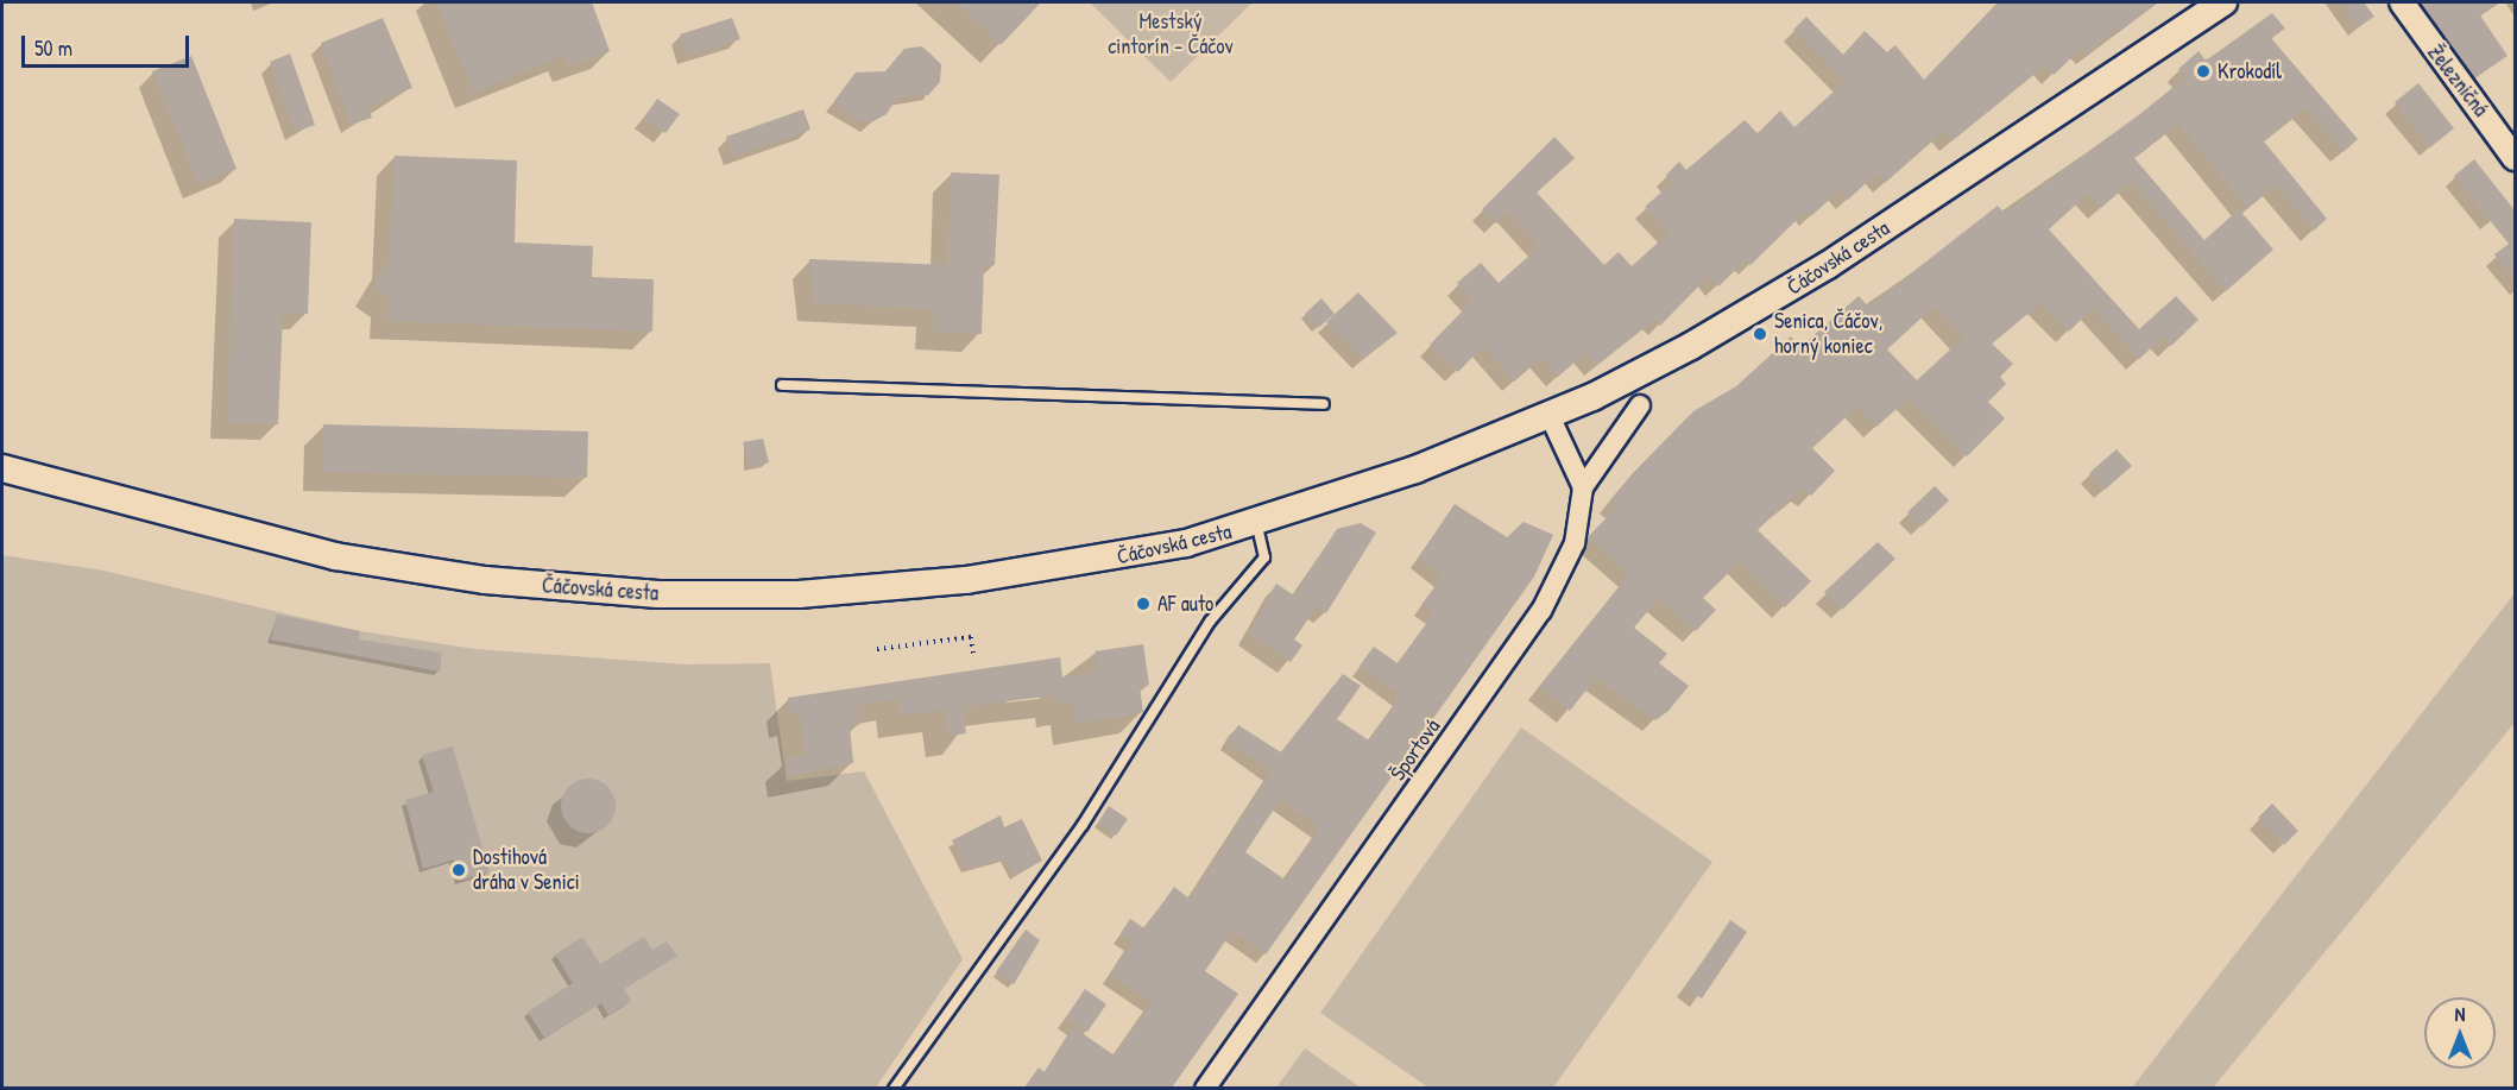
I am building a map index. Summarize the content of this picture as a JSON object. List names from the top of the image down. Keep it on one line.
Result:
{"streets":{"main road":["Čáčovská cesta"],"street":["Železničná","Športová"]},"parks":["Mestský cintorín - Čáčov"],"places":["Krokodíl","Senica, Čáčov, horný koniec","AF auto","Dostihová dráha v Senici"],"scale_bar":"50 m","north":"top"}
